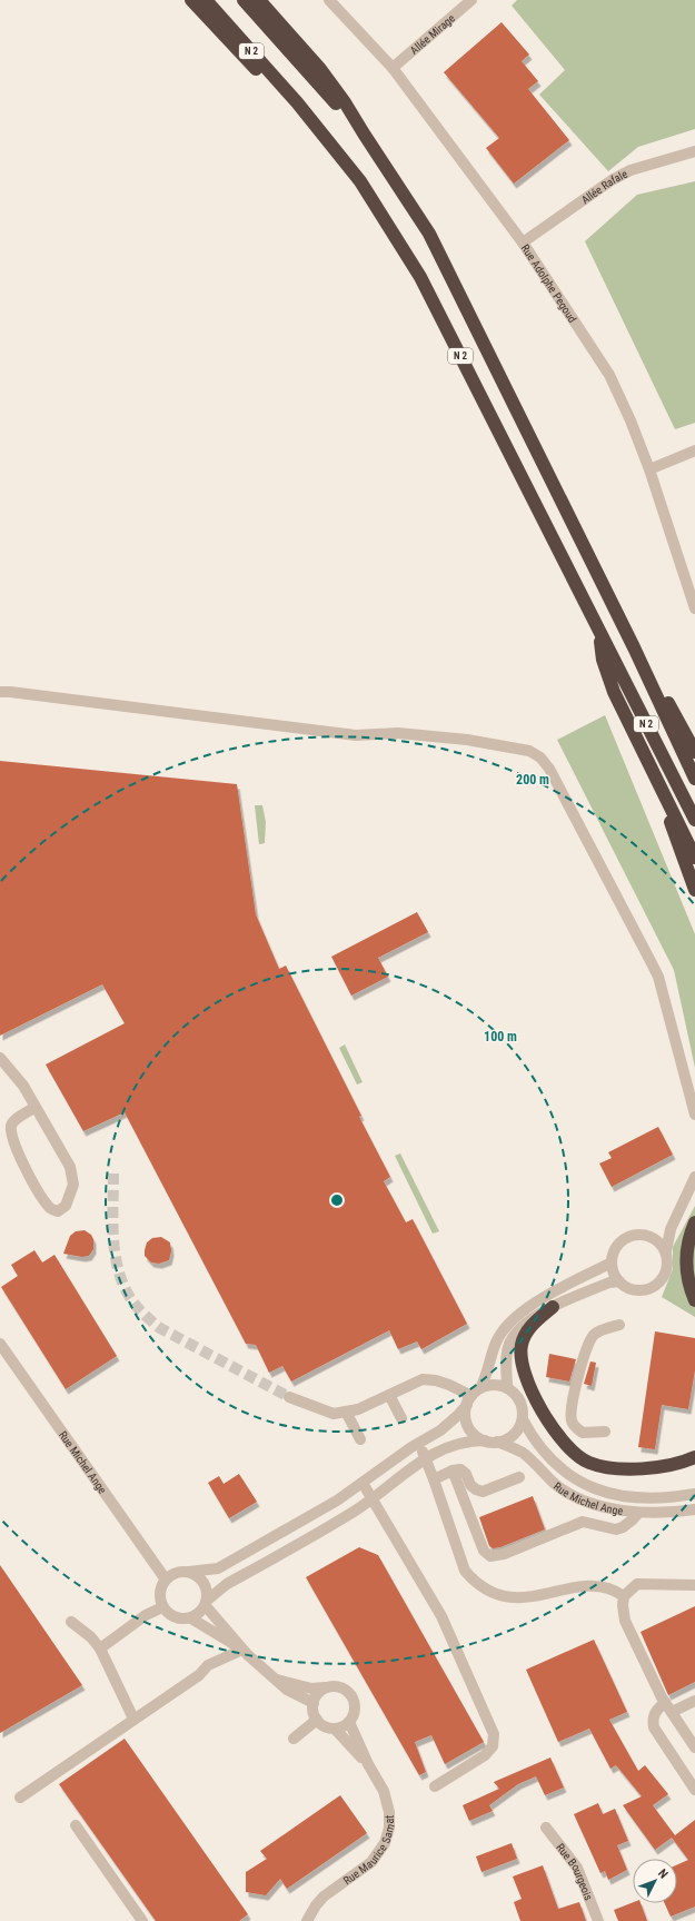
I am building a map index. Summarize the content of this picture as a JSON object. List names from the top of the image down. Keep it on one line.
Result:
{"streets":{"highway":["N 2"],"street":["Allée Mirage","Allée Rafale","Rue Adolphe Pegoud","Rue Michel Ange","Rue Maurice Samat","Rue Bourgeois"]},"crossings":[["Allée Mirage","Rue Adolphe Pegoud"],["Allée Rafale","Rue Adolphe Pegoud"]],"north":"top right","rings":["200 m","100 m"]}
